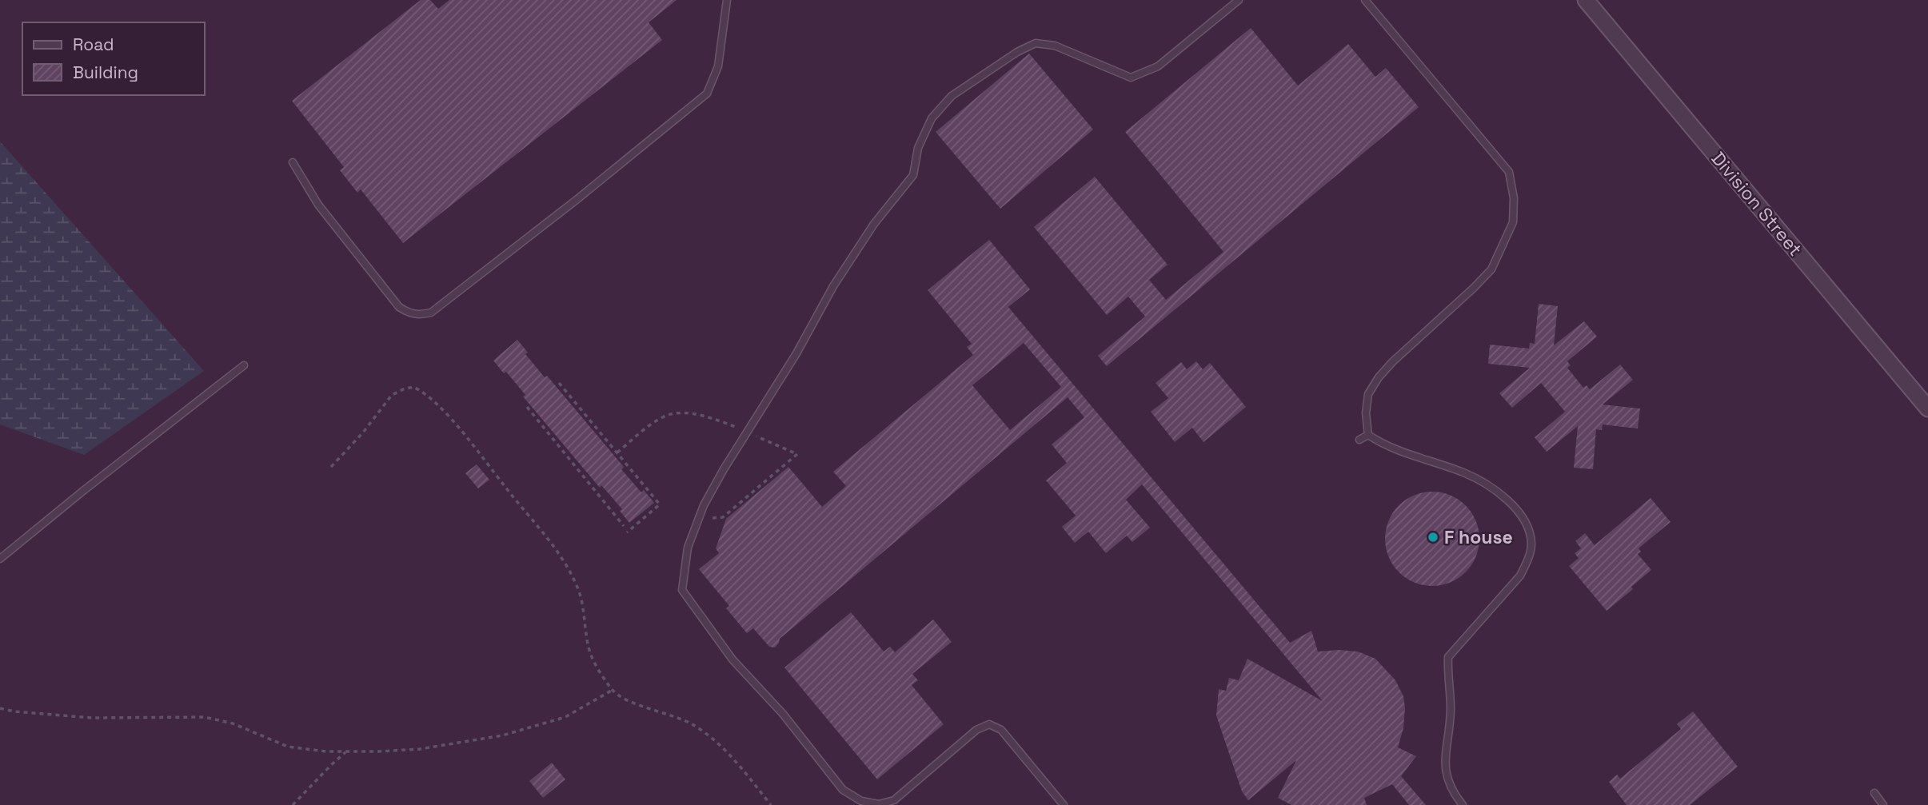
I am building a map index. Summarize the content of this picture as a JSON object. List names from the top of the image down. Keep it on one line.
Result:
{"streets":{"street":["Division Street"]},"places":["F house"],"legend":["Road","Building"]}
